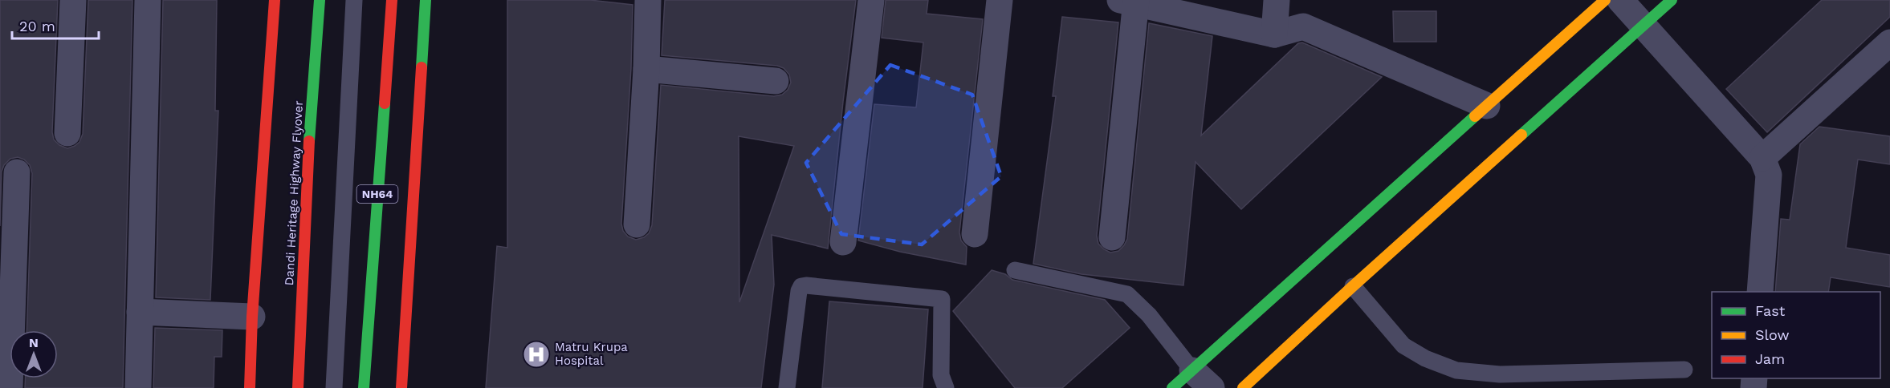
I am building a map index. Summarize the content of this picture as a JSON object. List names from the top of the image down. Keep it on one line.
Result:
{"streets":{"main road":["Dandi Heritage Highway Flyover","NH64"]},"places":{"hospital":["Matru Krupa Hospital"]},"legend":["Fast","Slow","Jam"],"scale_bar":"20 m","north":"top"}
